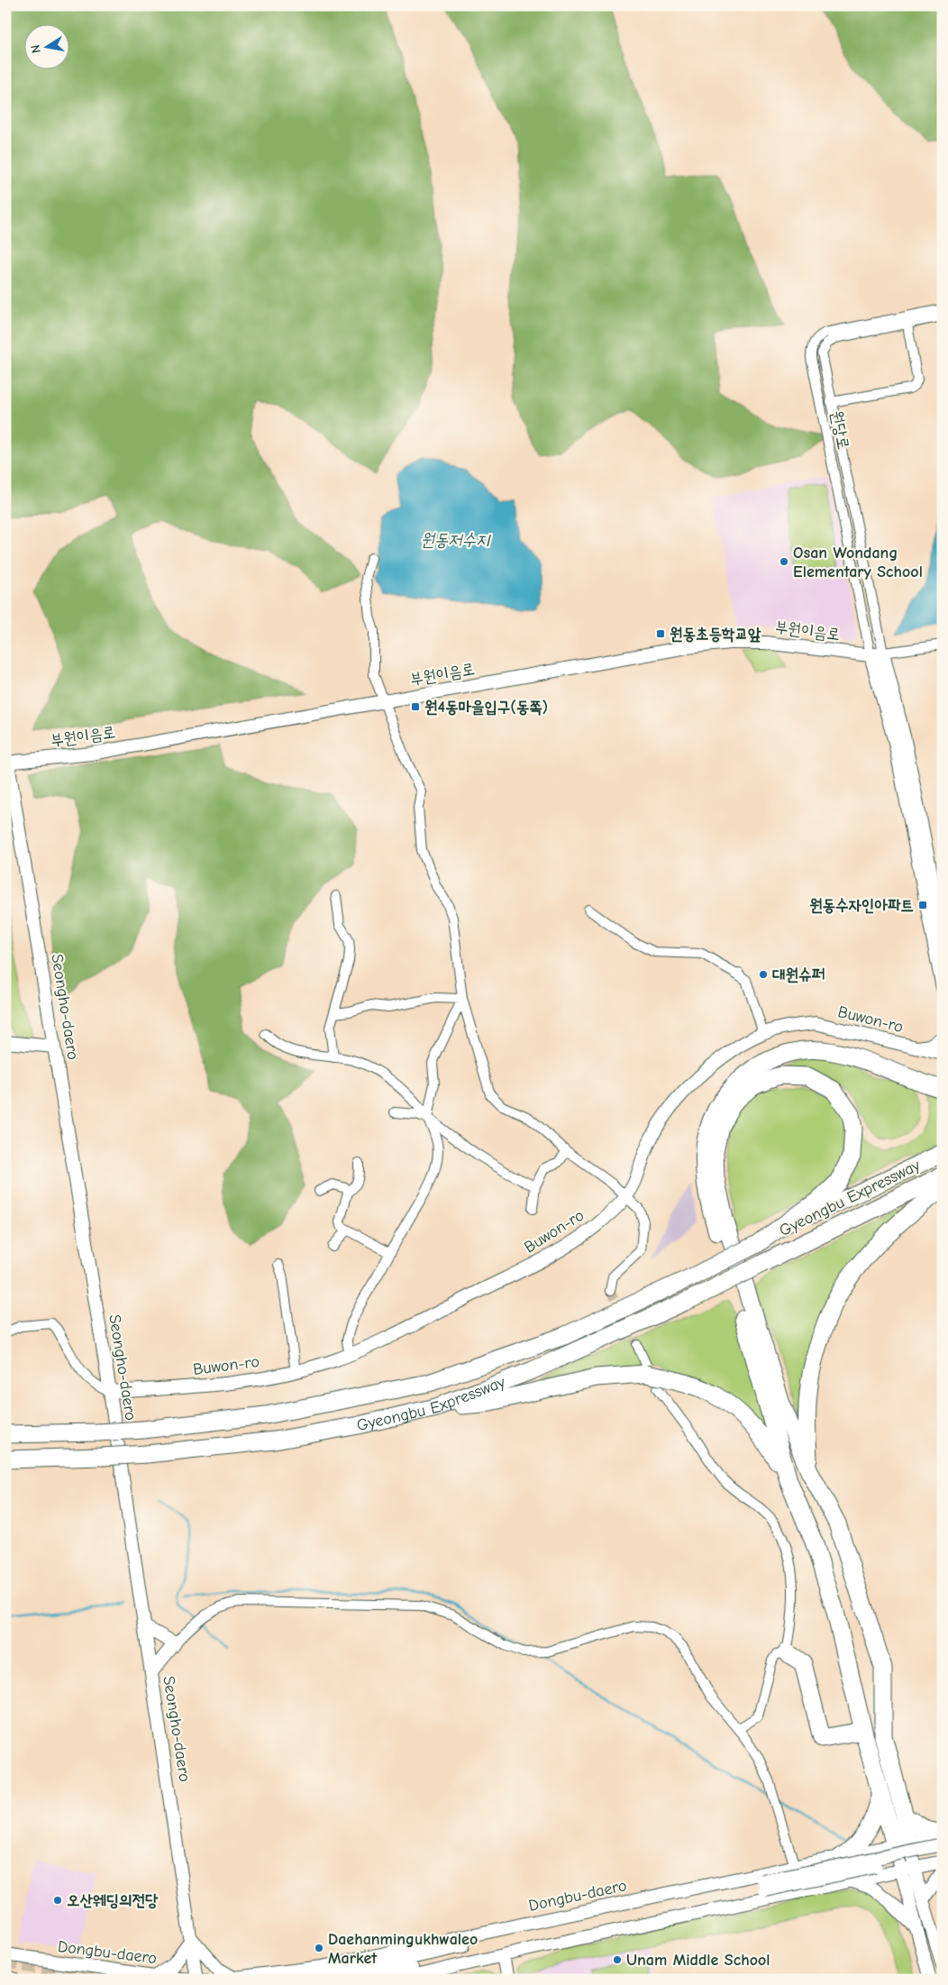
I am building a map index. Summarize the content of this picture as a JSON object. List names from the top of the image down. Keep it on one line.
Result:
{"streets":{"highway":["Gyeongbu Expressway"],"main road":["부원이음로","Seongho-daero","Buwon-ro","Dongbu-daero"],"street":["원당로"]},"crossings":[["원당로","부원이음로"],["부원이음로","Seongho-daero"],["Seongho-daero","Buwon-ro"],["Seongho-daero","Dongbu-daero"]],"water":["원동저수지"],"places":{"other":["Osan Wondang Elementary School","대원슈퍼","오산웨딩의전당","Daehanmingukhwaleo Market","Unam Middle School"],"transit":["원동초등학교앞","원4동마을입구(동쪽)","원동수자인아파트"]},"north":"left"}
